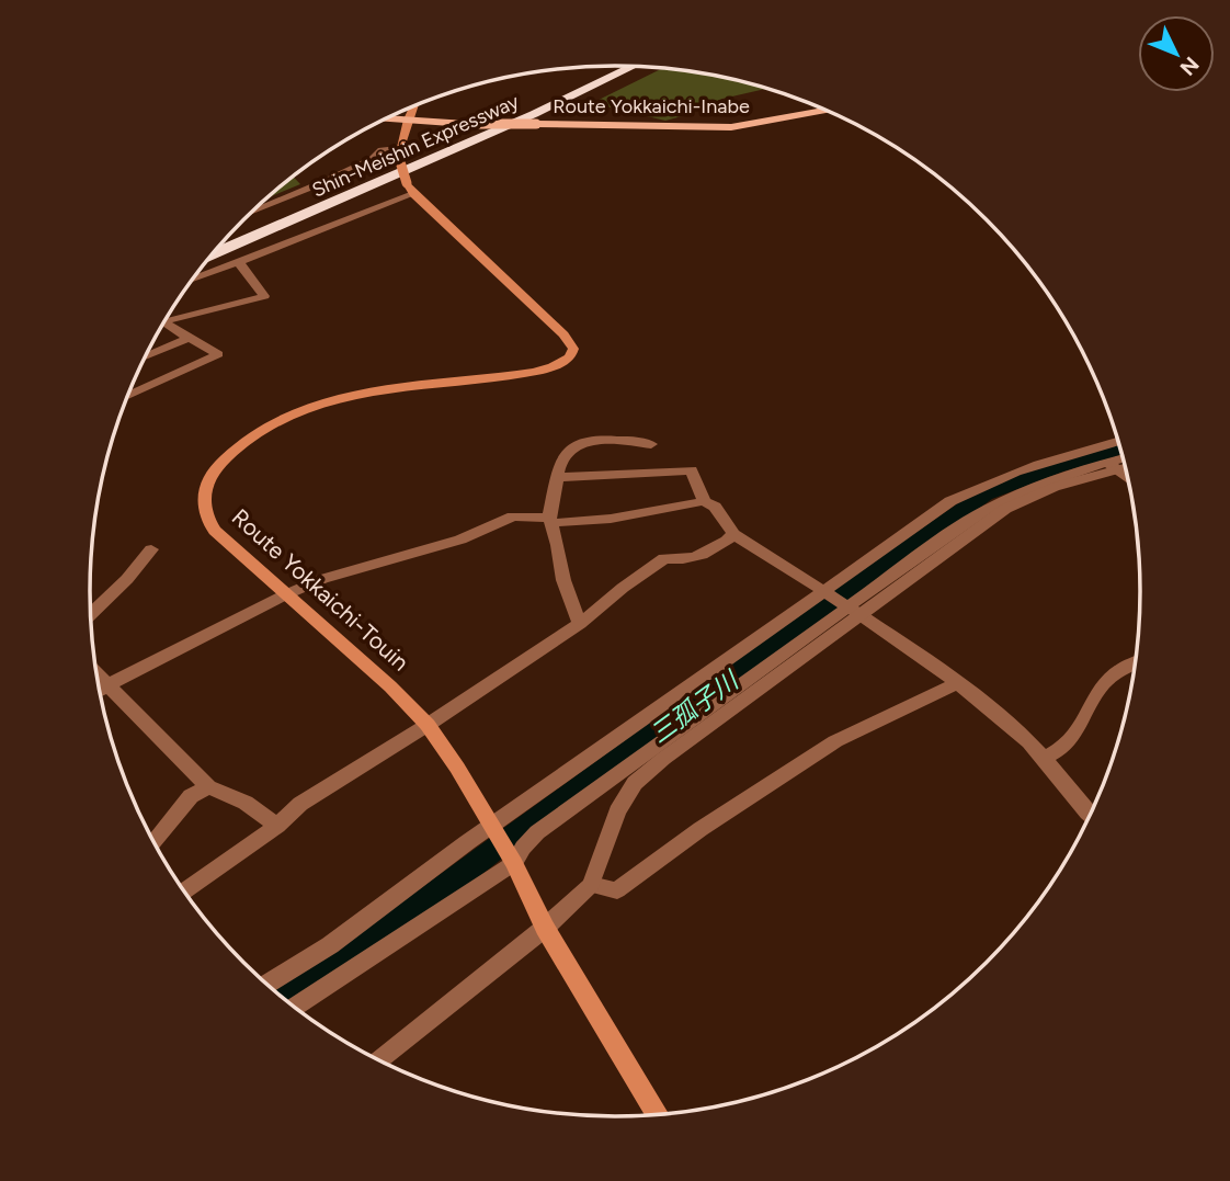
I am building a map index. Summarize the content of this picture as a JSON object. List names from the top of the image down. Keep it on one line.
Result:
{"streets":{"highway":["Shin-Meishin Expressway"],"main road":["Route Yokkaichi-Inabe","Route Yokkaichi-Touin"]},"crossings":[["Route Yokkaichi-Inabe","Shin-Meishin Expressway"]],"water":["三孤子川"],"north":"bottom right"}
